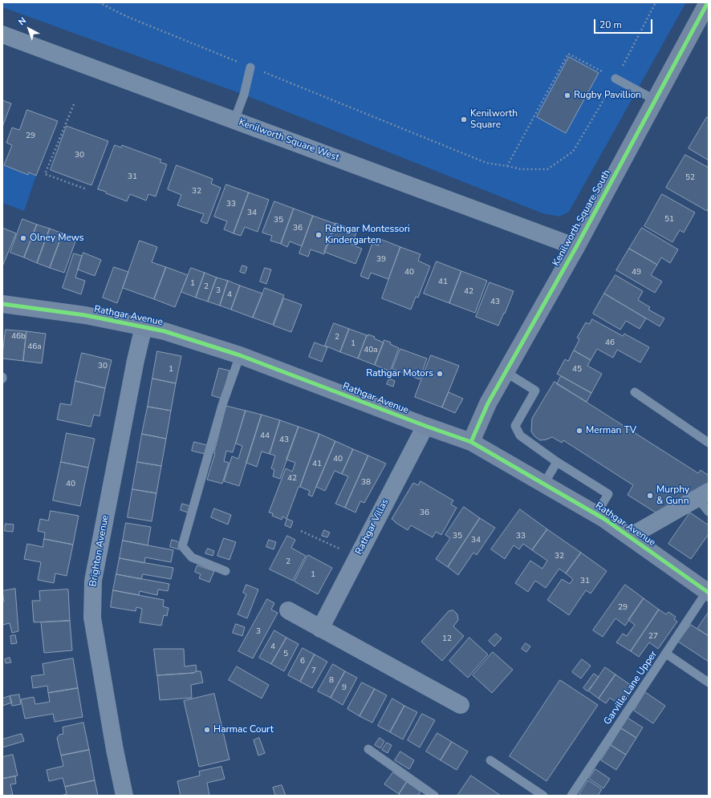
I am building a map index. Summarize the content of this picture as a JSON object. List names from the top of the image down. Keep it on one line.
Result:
{"streets":{"street":["Kenilworth Square West","Kenilworth Square South","Rathgar Avenue","Rathgar Villas","Brighton Avenue"],"lane":["Garville Lane Upper"]},"crossings":[["Kenilworth Square West","Kenilworth Square South"],["Kenilworth Square South","Rathgar Avenue"],["Rathgar Avenue","Rathgar Villas"],["Rathgar Avenue","Brighton Avenue"],["Rathgar Avenue","Garville Lane Upper"]],"places":["Rugby Pavillion","Kenilworth Square","Rathgar Montessori Kindergarten","Olney Mews","Rathgar Motors","Merman TV","Murphy & Gunn","Harmac Court"],"house_numbers":["29","30","31","52","32","33","34","51","35","36","39","40","49","41","1","2","3","42","4","43","46b","2","46","1","46a","40a","30","1","45","44","43","40","41","42","38","40","36","35","33","34","32","2","1","31","29","3","27","12","4","5","6","7","8","9"],"scale_bar":"20 m","north":"top left"}
